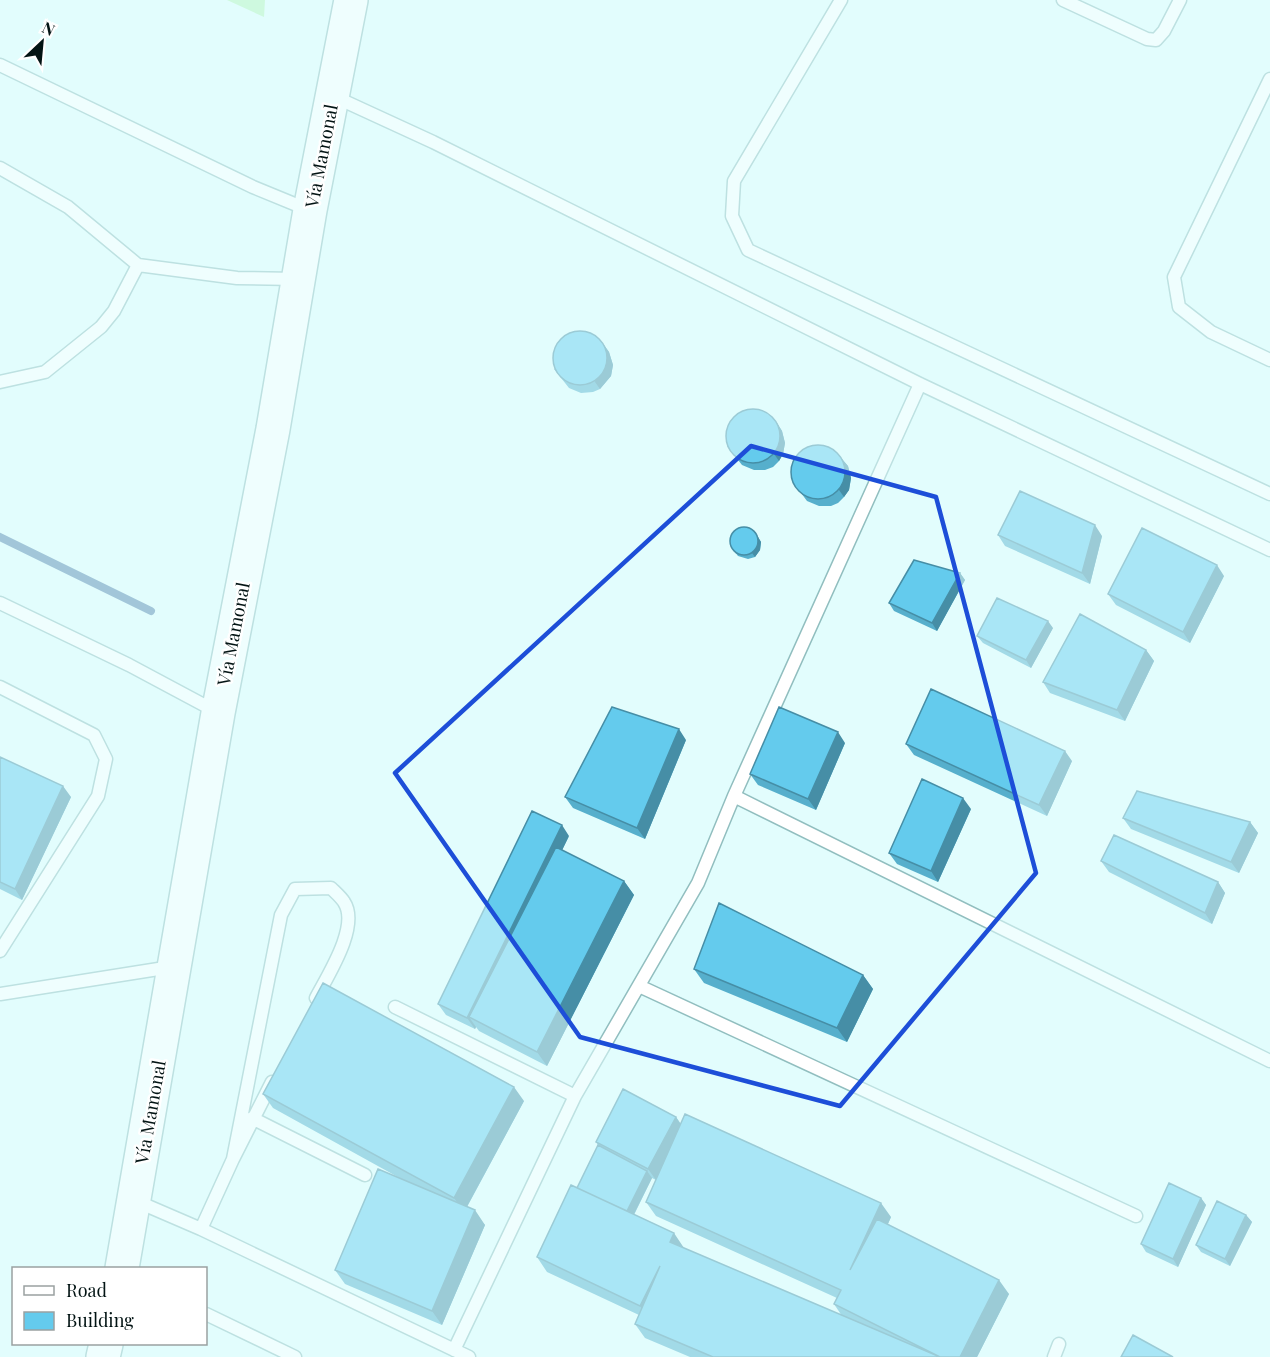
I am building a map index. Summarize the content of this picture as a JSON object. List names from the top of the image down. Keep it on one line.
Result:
{"streets":{"street":["Vía Mamonal"]},"legend":["Road","Building"],"north":"top right"}
